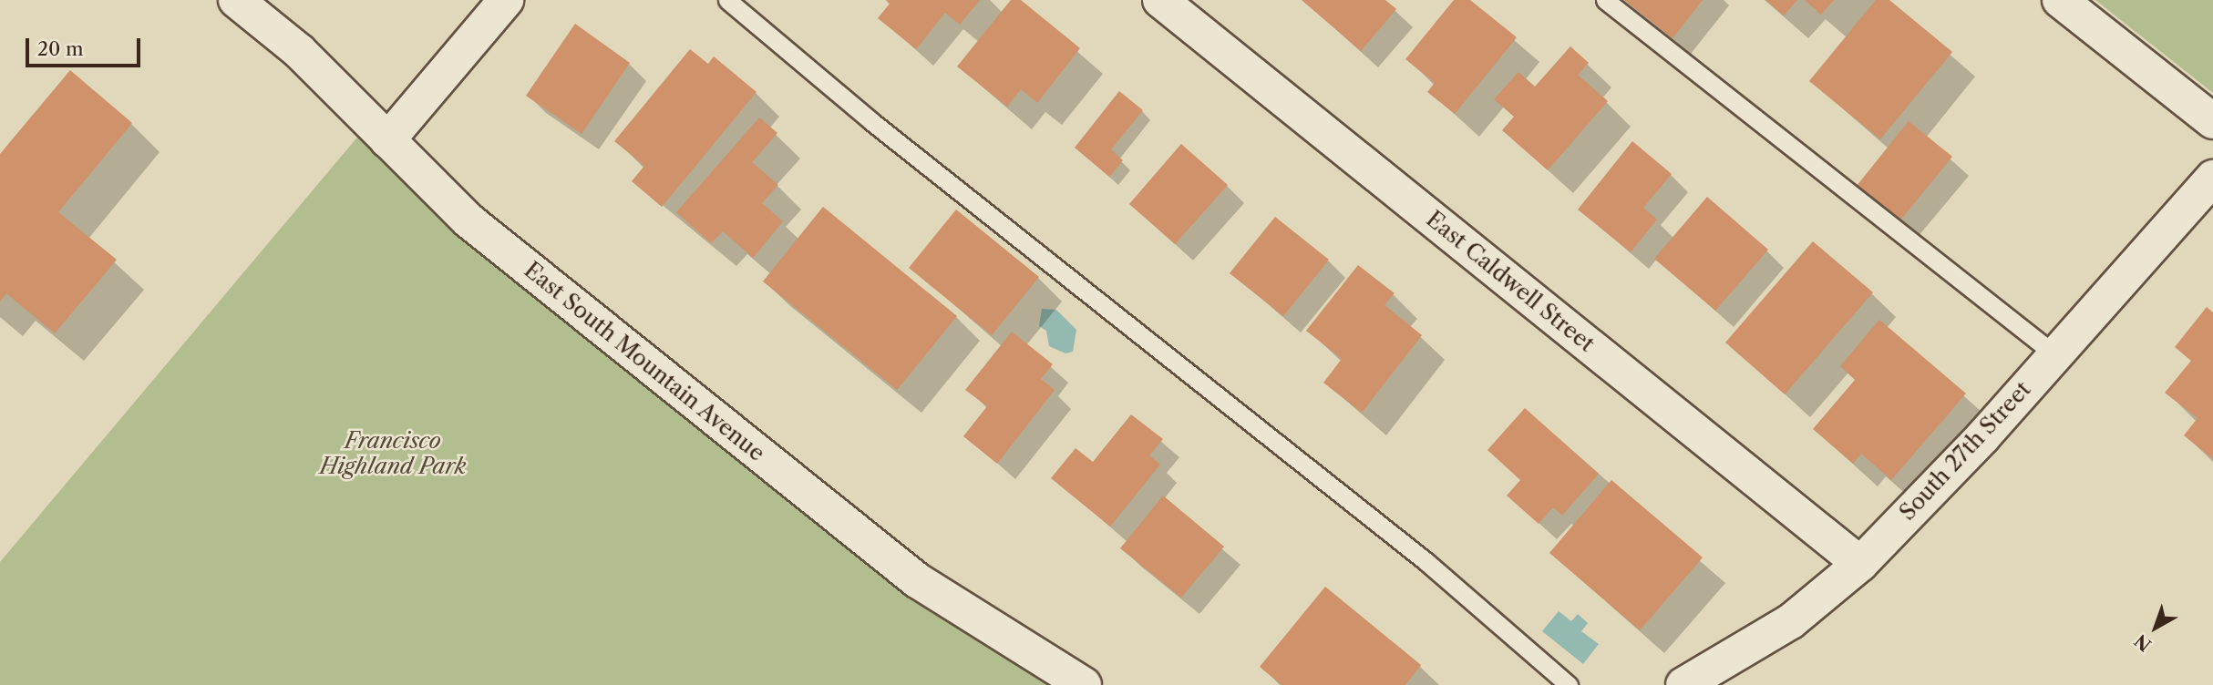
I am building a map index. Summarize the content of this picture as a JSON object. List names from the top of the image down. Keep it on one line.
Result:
{"streets":{"street":["East Caldwell Street","East South Mountain Avenue","South 27th Street"]},"crossings":[["East Caldwell Street","South 27th Street"]],"parks":["Francisco Highland Park"],"scale_bar":"20 m","north":"bottom left"}
